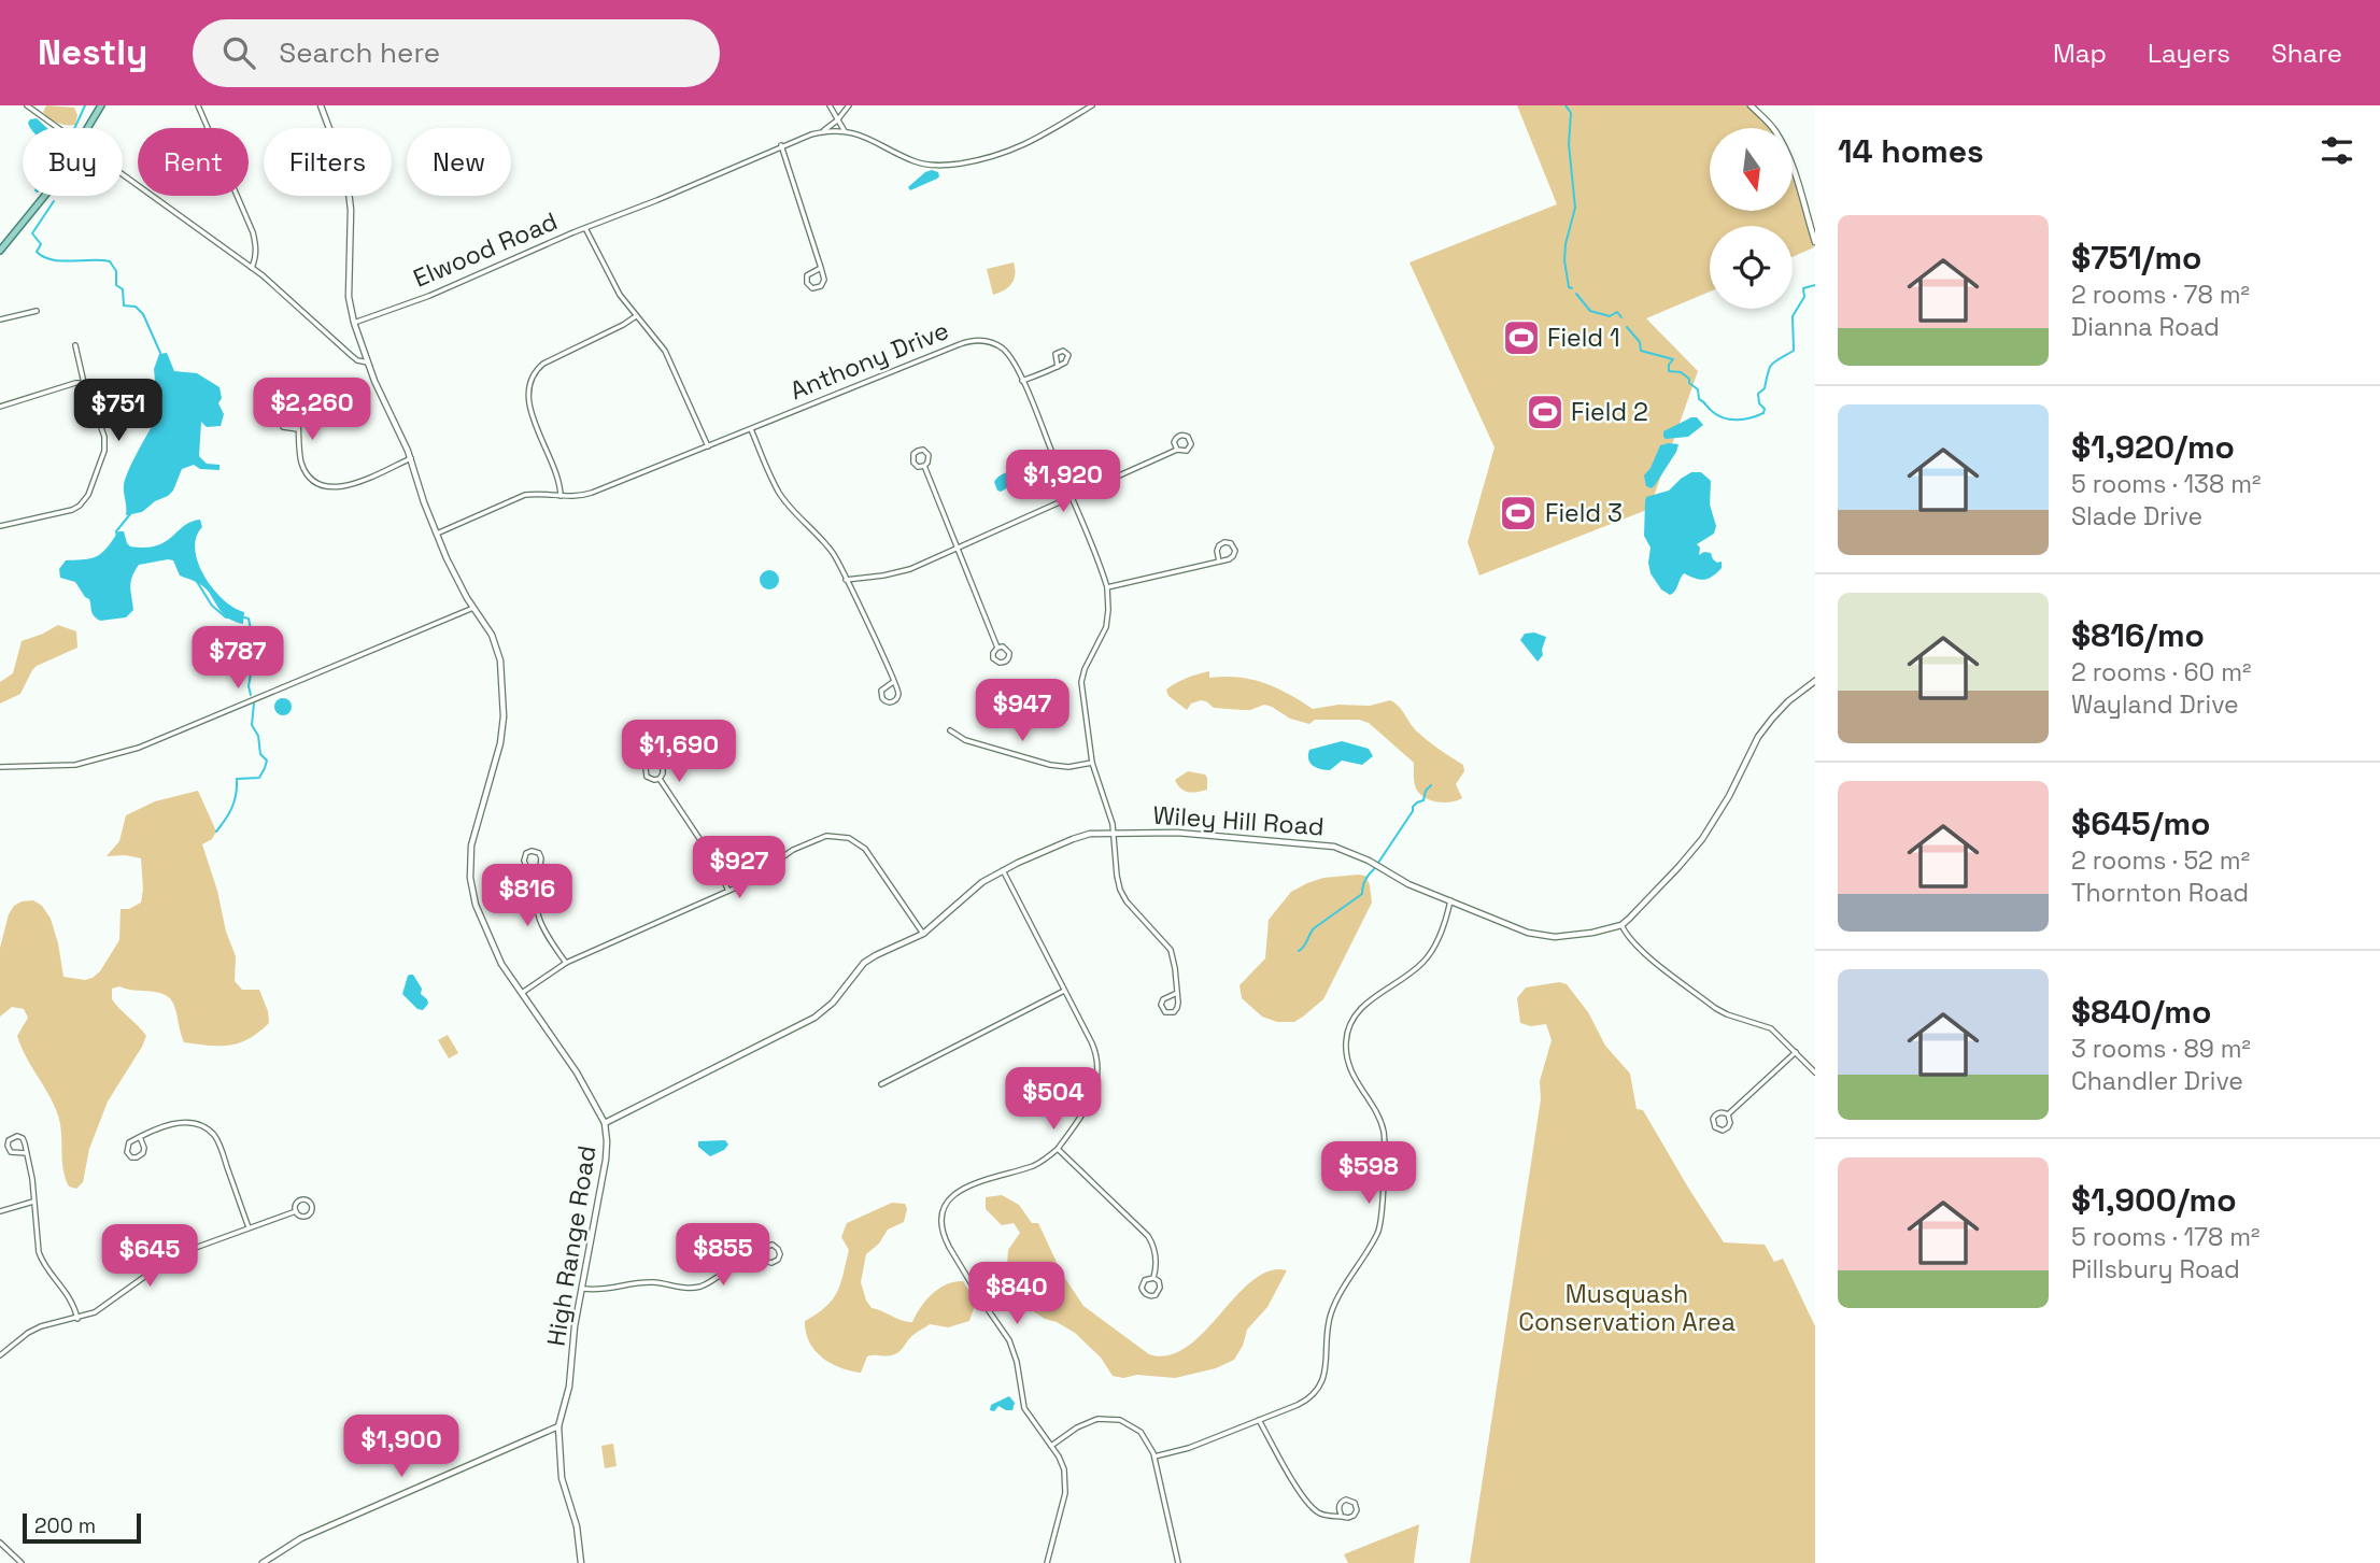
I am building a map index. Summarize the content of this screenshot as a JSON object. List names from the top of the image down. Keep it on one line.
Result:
{"streets":{"street":["Elwood Road","Anthony Drive","Wiley Hill Road","High Range Road"]},"crossings":[["Elwood Road","High Range Road"],["Anthony Drive","Wiley Hill Road"],["Anthony Drive","High Range Road"],["Wiley Hill Road","High Range Road"]],"parks":["Musquash Conservation Area"],"places":{"sports":["Field 1","Field 2","Field 3"]},"scale_bar":"200 m","north":"bottom","page":{"header":"Nestly","search":"Search here","nav":["Map","Layers","Share"],"heading":"14 homes","chip":["Buy","Rent","Filters","New"],"list":[{"name":"$751/mo","note":"2 rooms · 78 m² · Dianna Road"},{"name":"$1,920/mo","note":"5 rooms · 138 m² · Slade Drive"},{"name":"$816/mo","note":"2 rooms · 60 m² · Wayland Drive"},{"name":"$645/mo","note":"2 rooms · 52 m² · Thornton Road"},{"name":"$840/mo","note":"3 rooms · 89 m² · Chandler Drive"},{"name":"$1,900/mo","note":"5 rooms · 178 m² · Pillsbury Road"}],"price":["$2,260","$751","$1,920","$787","$947","$1,690","$927","$816","$504","$598","$855","$645","$840","$1,900"],"scale":"200 m"}}
